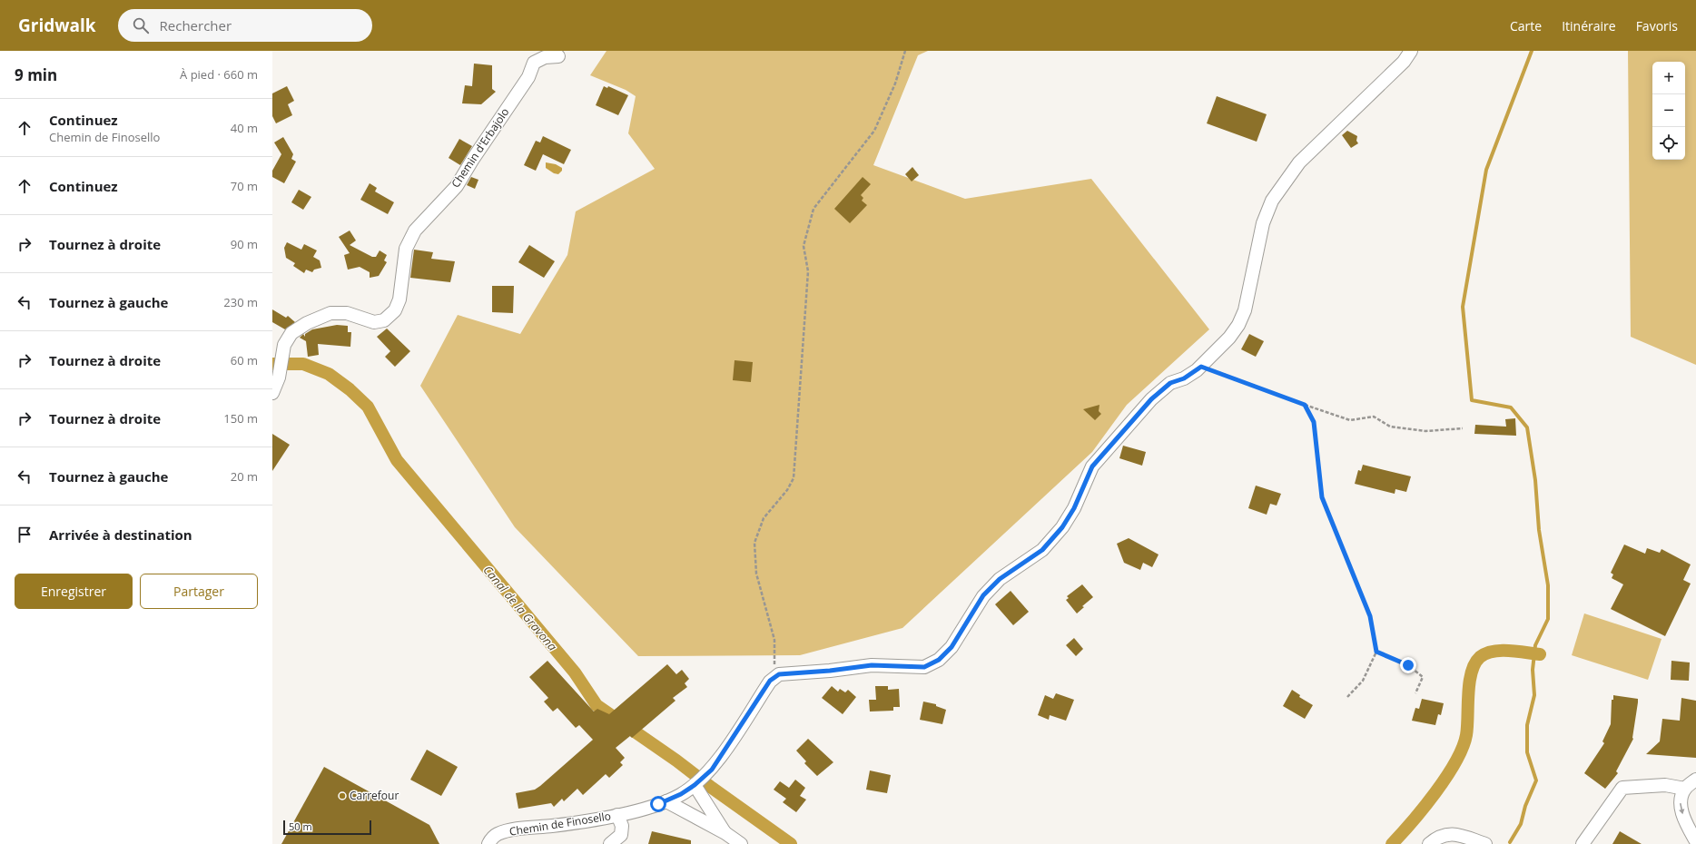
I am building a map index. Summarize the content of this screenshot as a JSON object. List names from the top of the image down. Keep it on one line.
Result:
{"streets":{"street":["Chemin d'Erbajolo","Chemin de Finosello"]},"water":["Canal de la Gravona"],"places":["Carrefour"],"scale_bar":"50 m","page":{"header":"Gridwalk","search":"Rechercher","nav":["Carte","Itinéraire","Favoris"],"heading":["9 min","À pied · 660 m"],"map_buttons":["+","−"],"list":[["Continuez","Chemin de Finosello","40 m"],["Continuez","70 m"],["Tournez à droite","90 m"],["Tournez à gauche","230 m"],["Tournez à droite","60 m"],["Tournez à droite","150 m"],["Tournez à gauche","20 m"],"Arrivée à destination"],"buttons":["Enregistrer","Partager"],"scale":"50 m"}}
